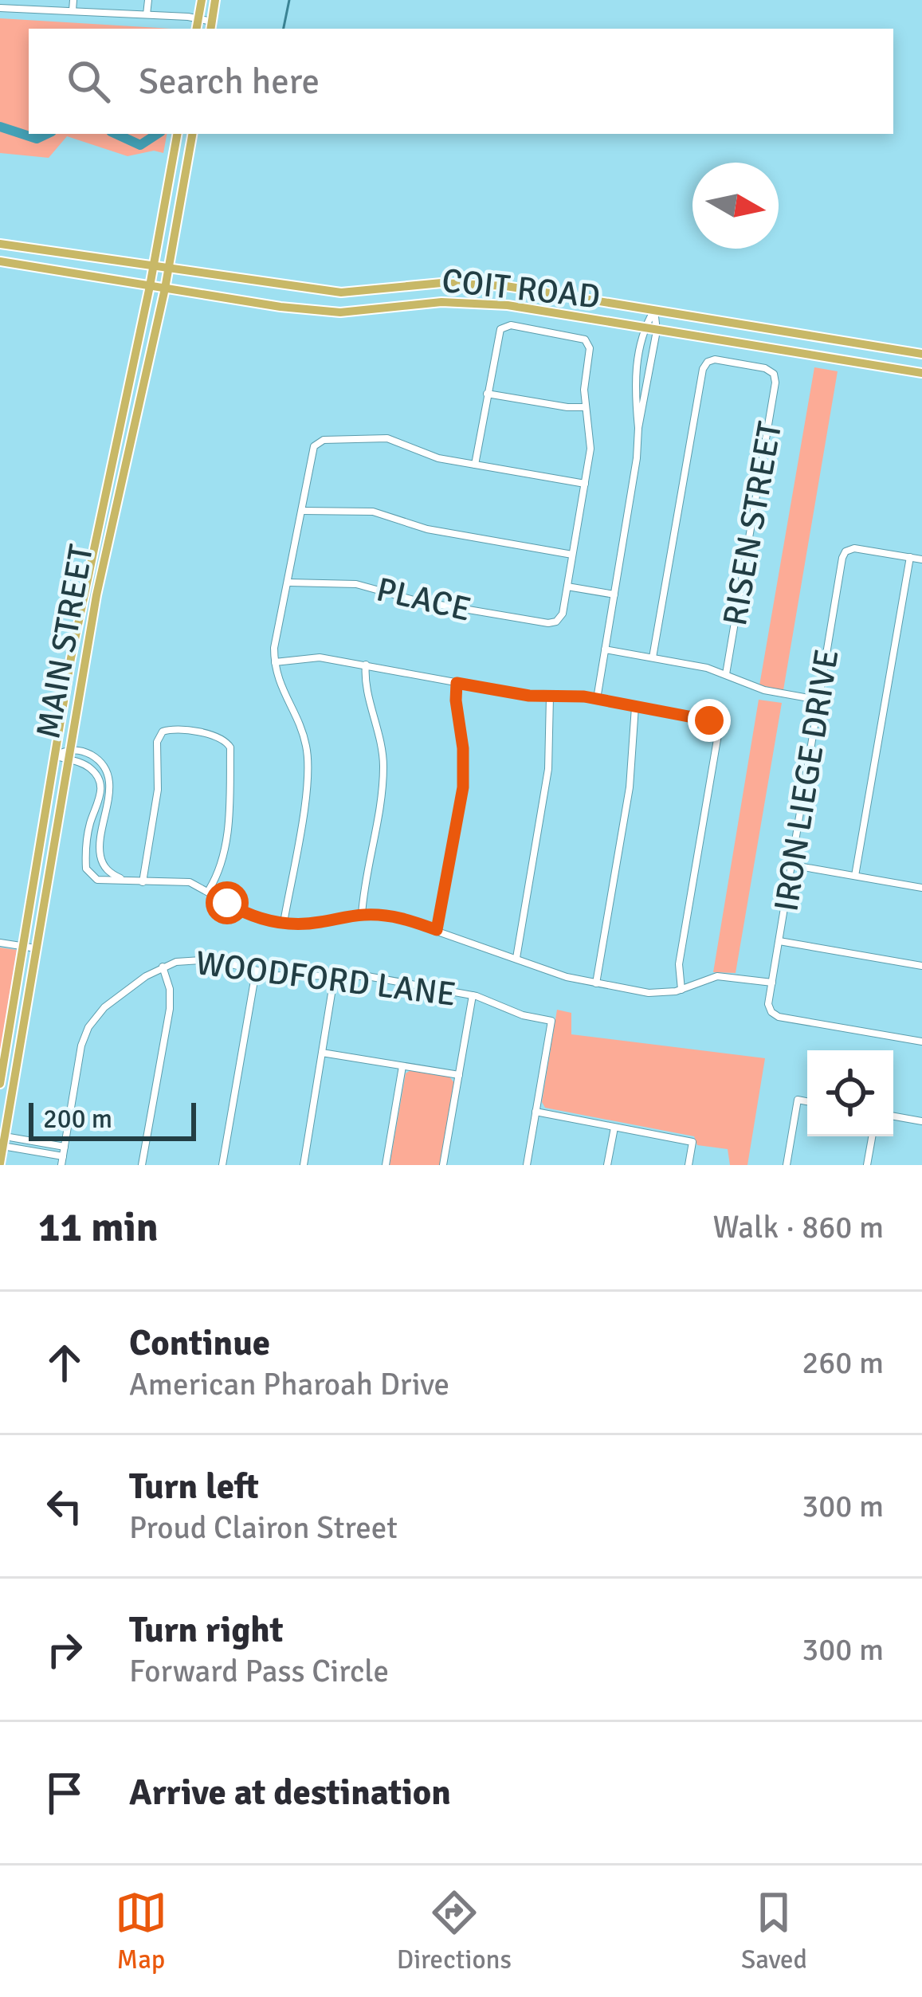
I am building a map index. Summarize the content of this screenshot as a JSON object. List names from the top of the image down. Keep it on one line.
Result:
{"streets":{"main road":["COIT ROAD","MAIN STREET"],"street":["RISEN STREET","PLACE","IRON LIEGE DRIVE","WOODFORD LANE"]},"crossings":[["COIT ROAD","MAIN STREET"]],"scale_bar":"200 m","north":"right","page":{"search":"Search here","scale":"200 m","heading":["11 min","Walk · 860 m"],"list":[["Continue","American Pharoah Drive","260 m"],["Turn left","Proud Clairon Street","300 m"],["Turn right","Forward Pass Circle","300 m"],"Arrive at destination"],"nav":["Map","Directions","Saved"]}}
